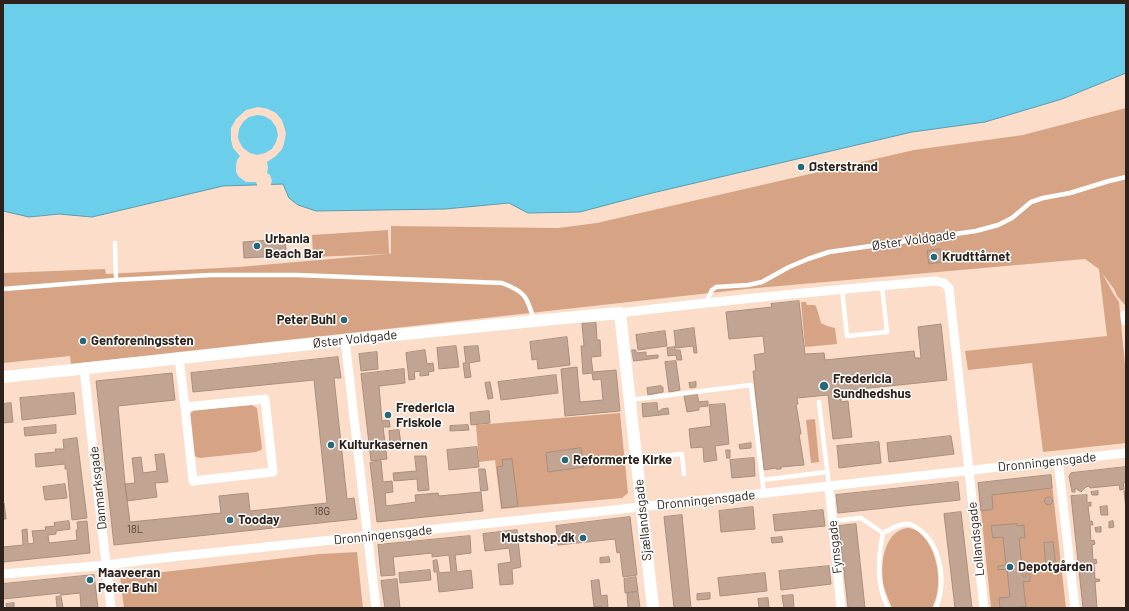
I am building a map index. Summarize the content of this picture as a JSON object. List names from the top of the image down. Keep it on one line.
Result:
{"streets":{"street":["Øster Voldgade","Dronningensgade","Danmarksgade","Sjællandsgade","Lollandsgade","Fynsgade"]},"crossings":[["Øster Voldgade","Dronningensgade"],["Øster Voldgade","Danmarksgade"],["Øster Voldgade","Sjællandsgade"],["Øster Voldgade","Lollandsgade"],["Dronningensgade","Danmarksgade"],["Dronningensgade","Sjællandsgade"],["Dronningensgade","Lollandsgade"],["Dronningensgade","Fynsgade"]],"places":["Østerstrand","Urbania Beach Bar","Krudttårnet","Peter Buhl","Genforeningssten","Fredericia Sundhedshus","Fredericia Friskole","Kulturkasernen","Reformerte Kirke","Tooday","Mustshop.dk","Depotgården","Maaveeran Peter Buhl"],"house_numbers":["18G","18L"]}
